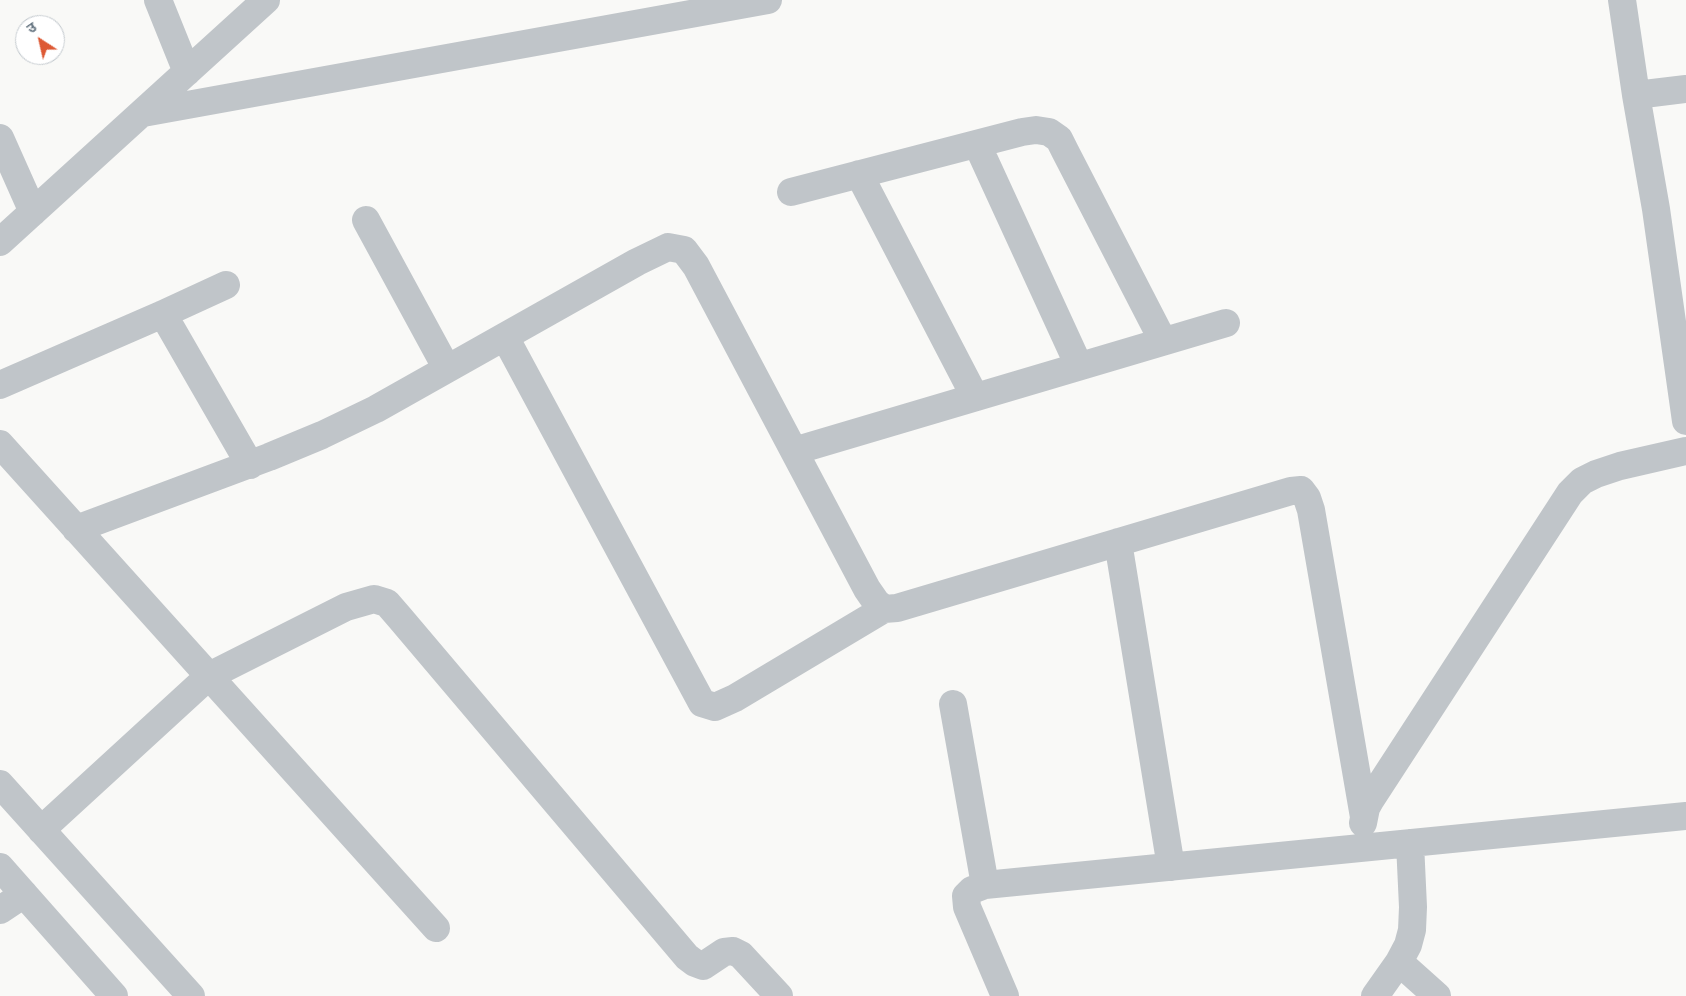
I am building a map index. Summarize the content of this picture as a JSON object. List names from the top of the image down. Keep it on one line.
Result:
{"north":"top left"}
